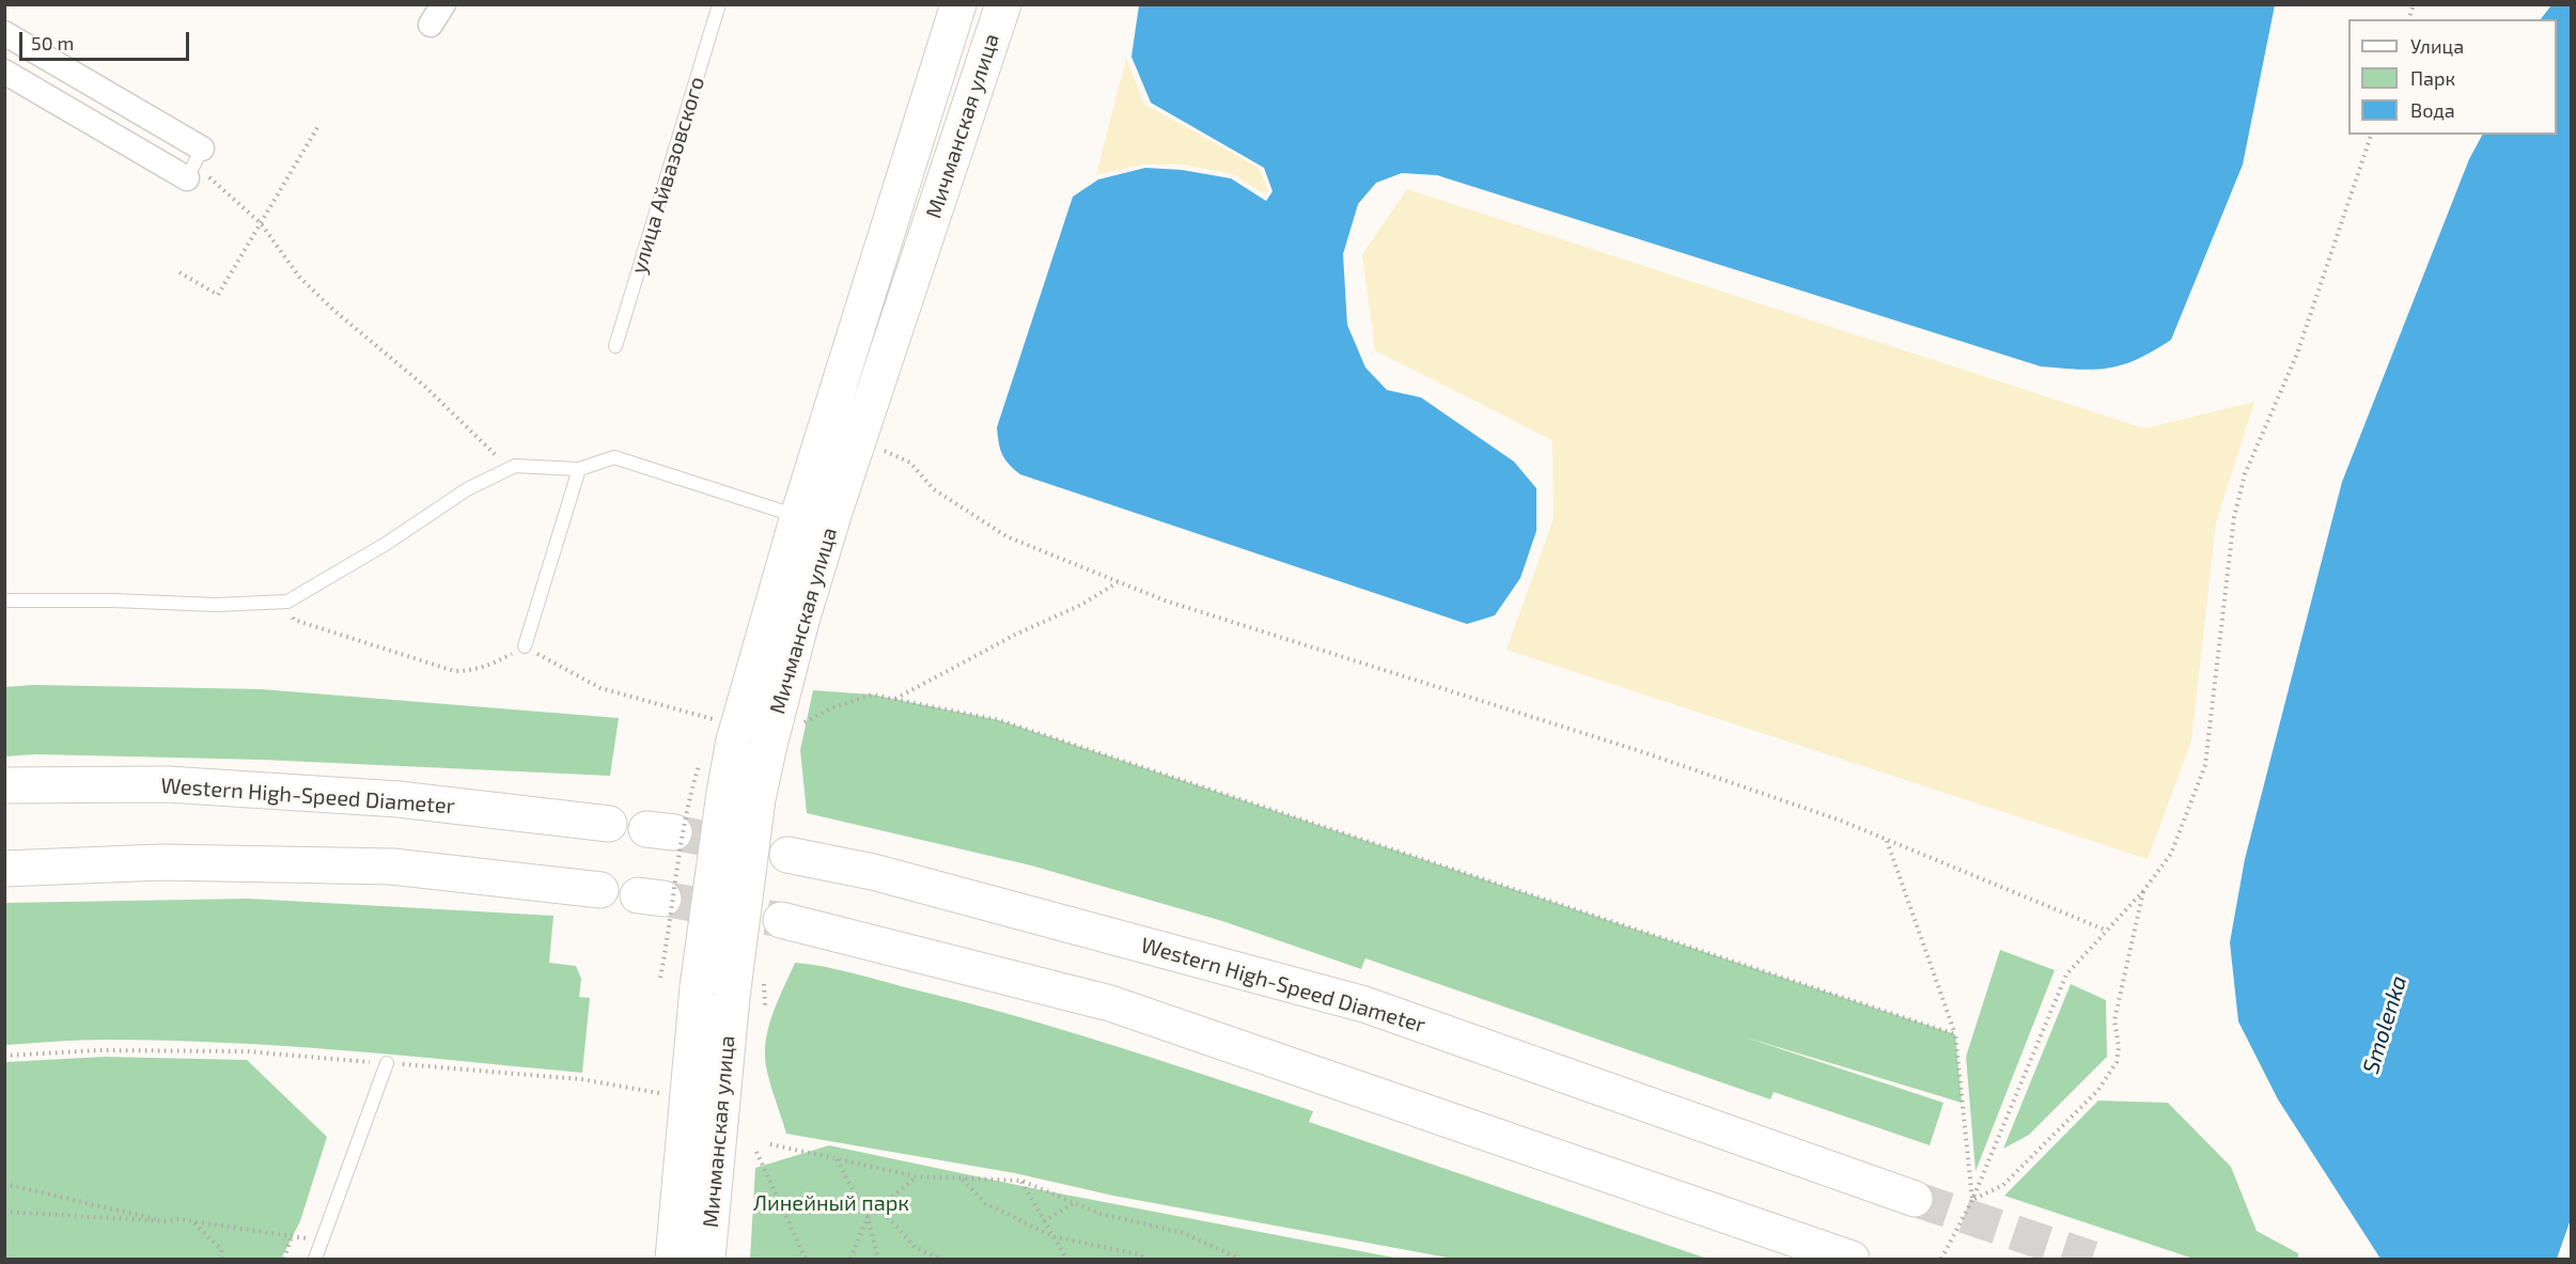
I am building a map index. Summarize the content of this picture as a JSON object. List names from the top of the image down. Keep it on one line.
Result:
{"streets":{"main road":["Мичманская улица","Western High-Speed Diameter"],"lane":["улица Айвазовского"]},"water":["Smolenka"],"parks":["Линейный парк"],"legend":["Улица","Парк","Вода"],"scale_bar":"50 m"}
